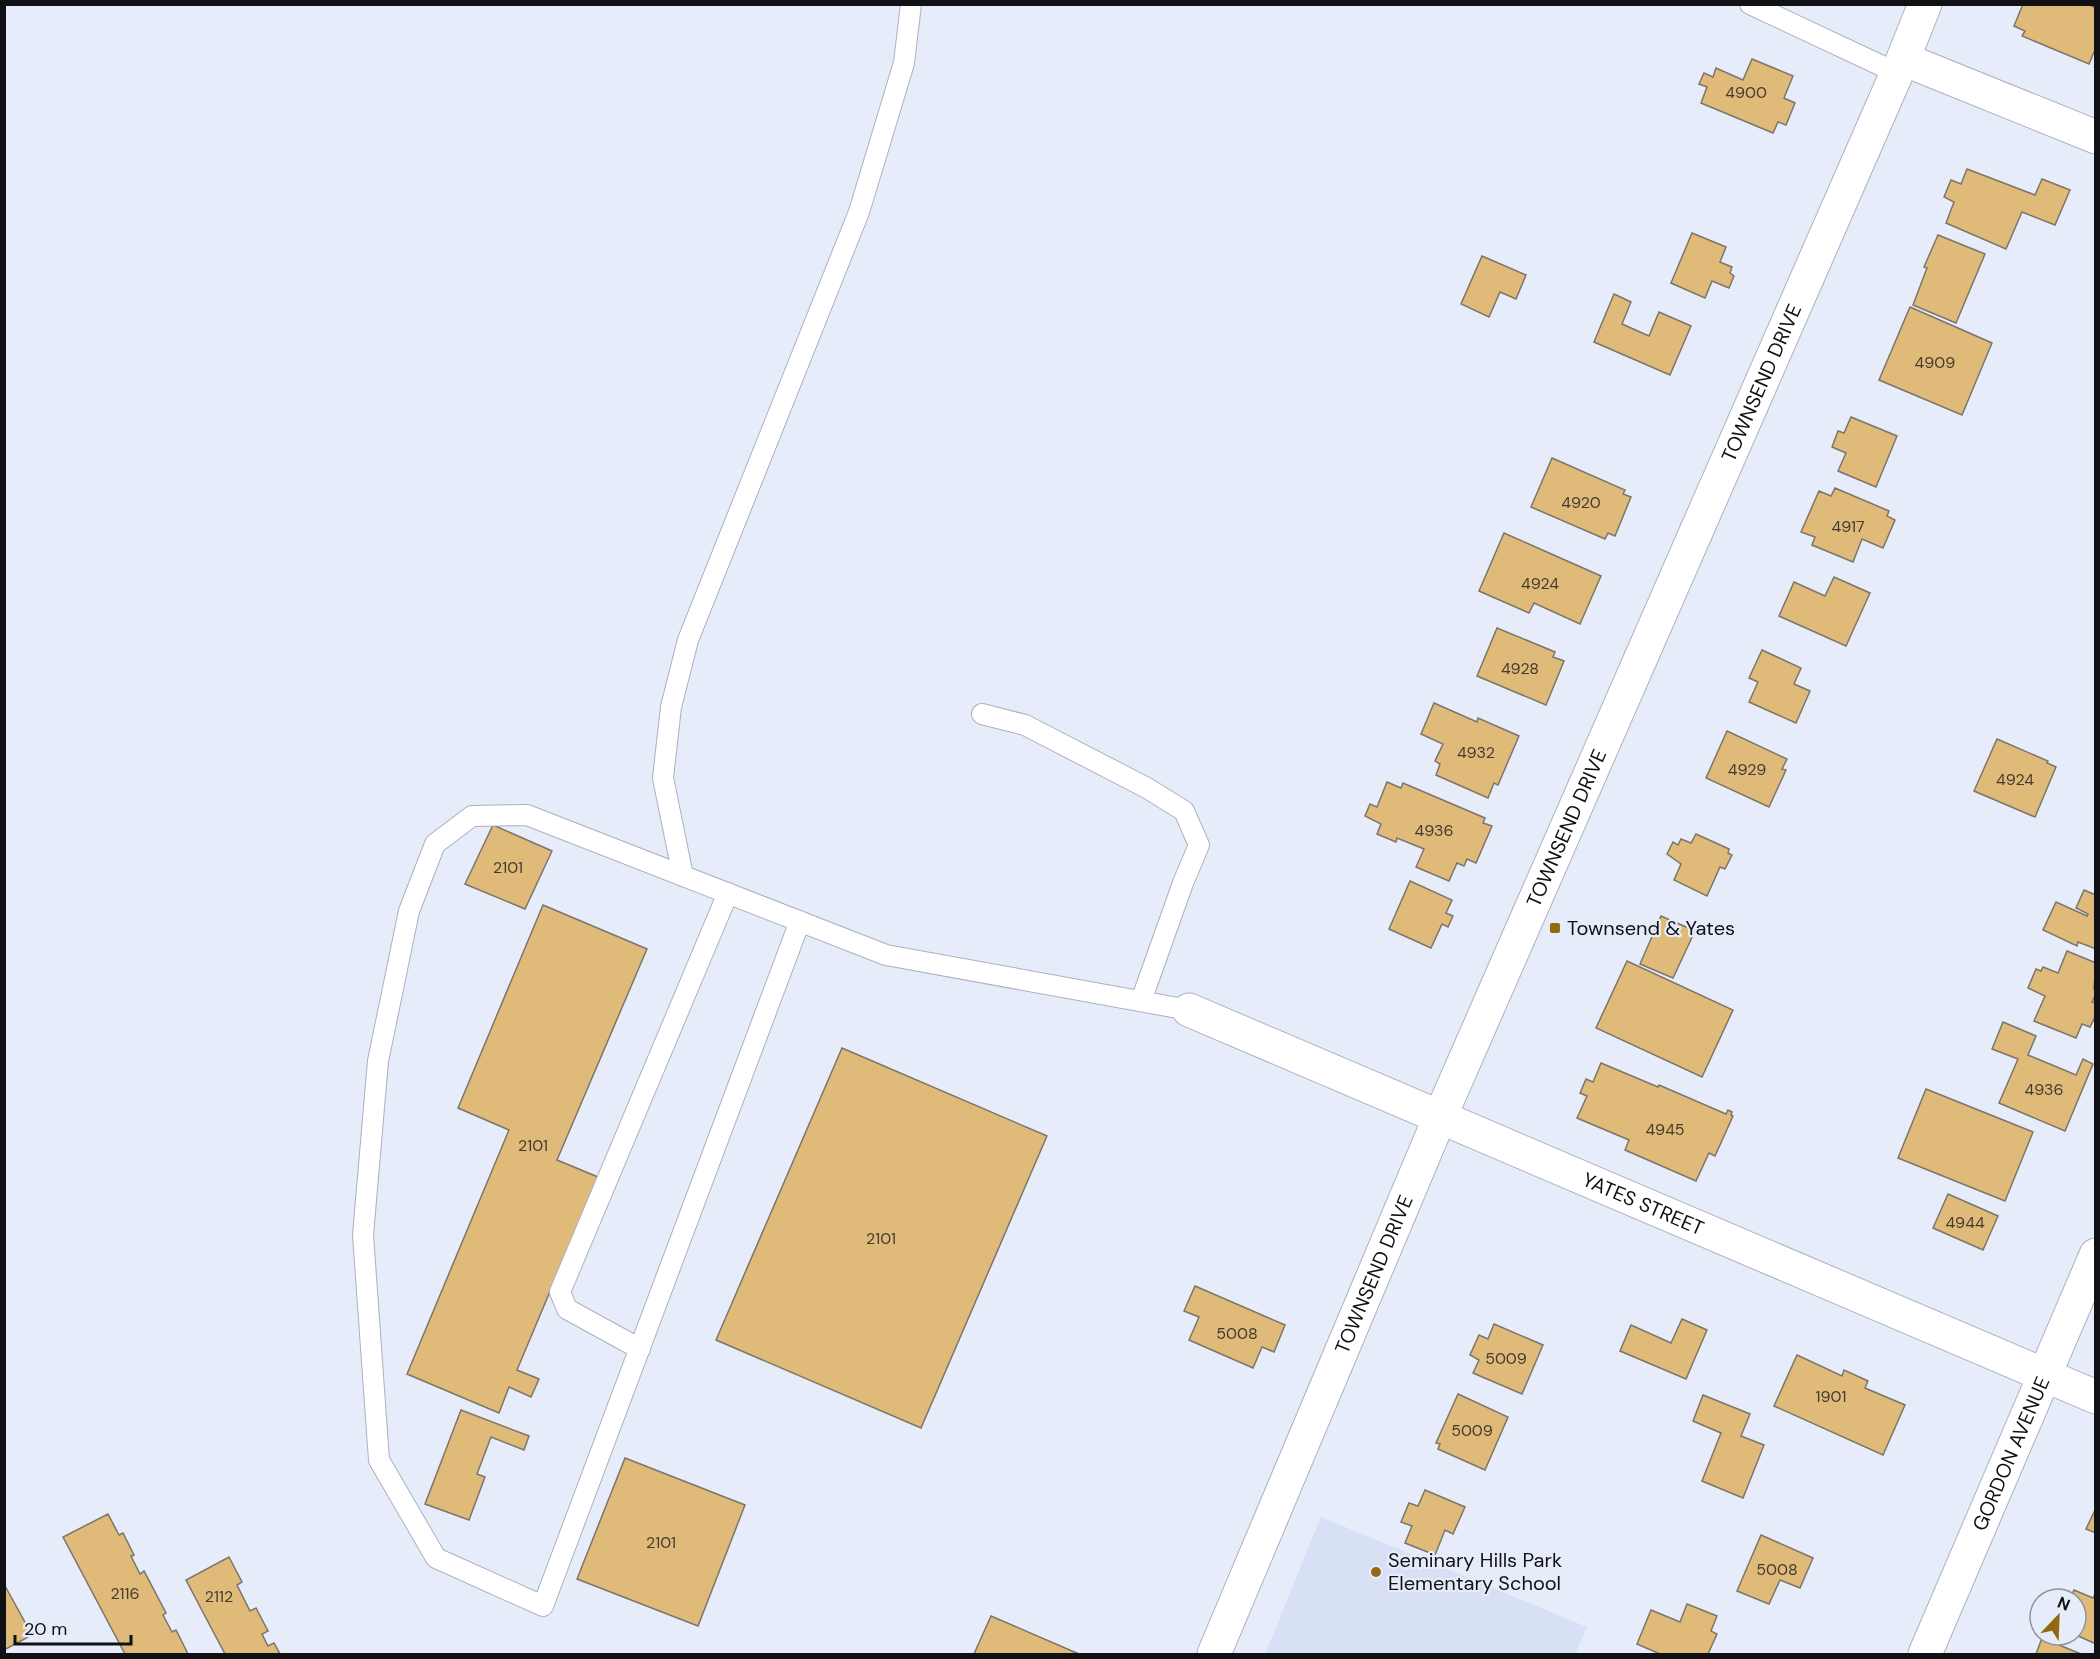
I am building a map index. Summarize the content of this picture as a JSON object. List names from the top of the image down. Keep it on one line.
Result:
{"streets":{"street":["TOWNSEND DRIVE","YATES STREET","GORDON AVENUE"]},"crossings":[["TOWNSEND DRIVE","YATES STREET"],["YATES STREET","GORDON AVENUE"]],"places":{"transit":["Townsend & Yates"],"other":["Seminary Hills Park Elementary School"]},"house_numbers":["4900","4909","4920","4917","4924","4928","4932","4929","4924","4936","2101","4936","4945","2101","4944","2101","5008","5009","1901","5009","2101","5008","2116","2112"],"scale_bar":"20 m","north":"top right"}
